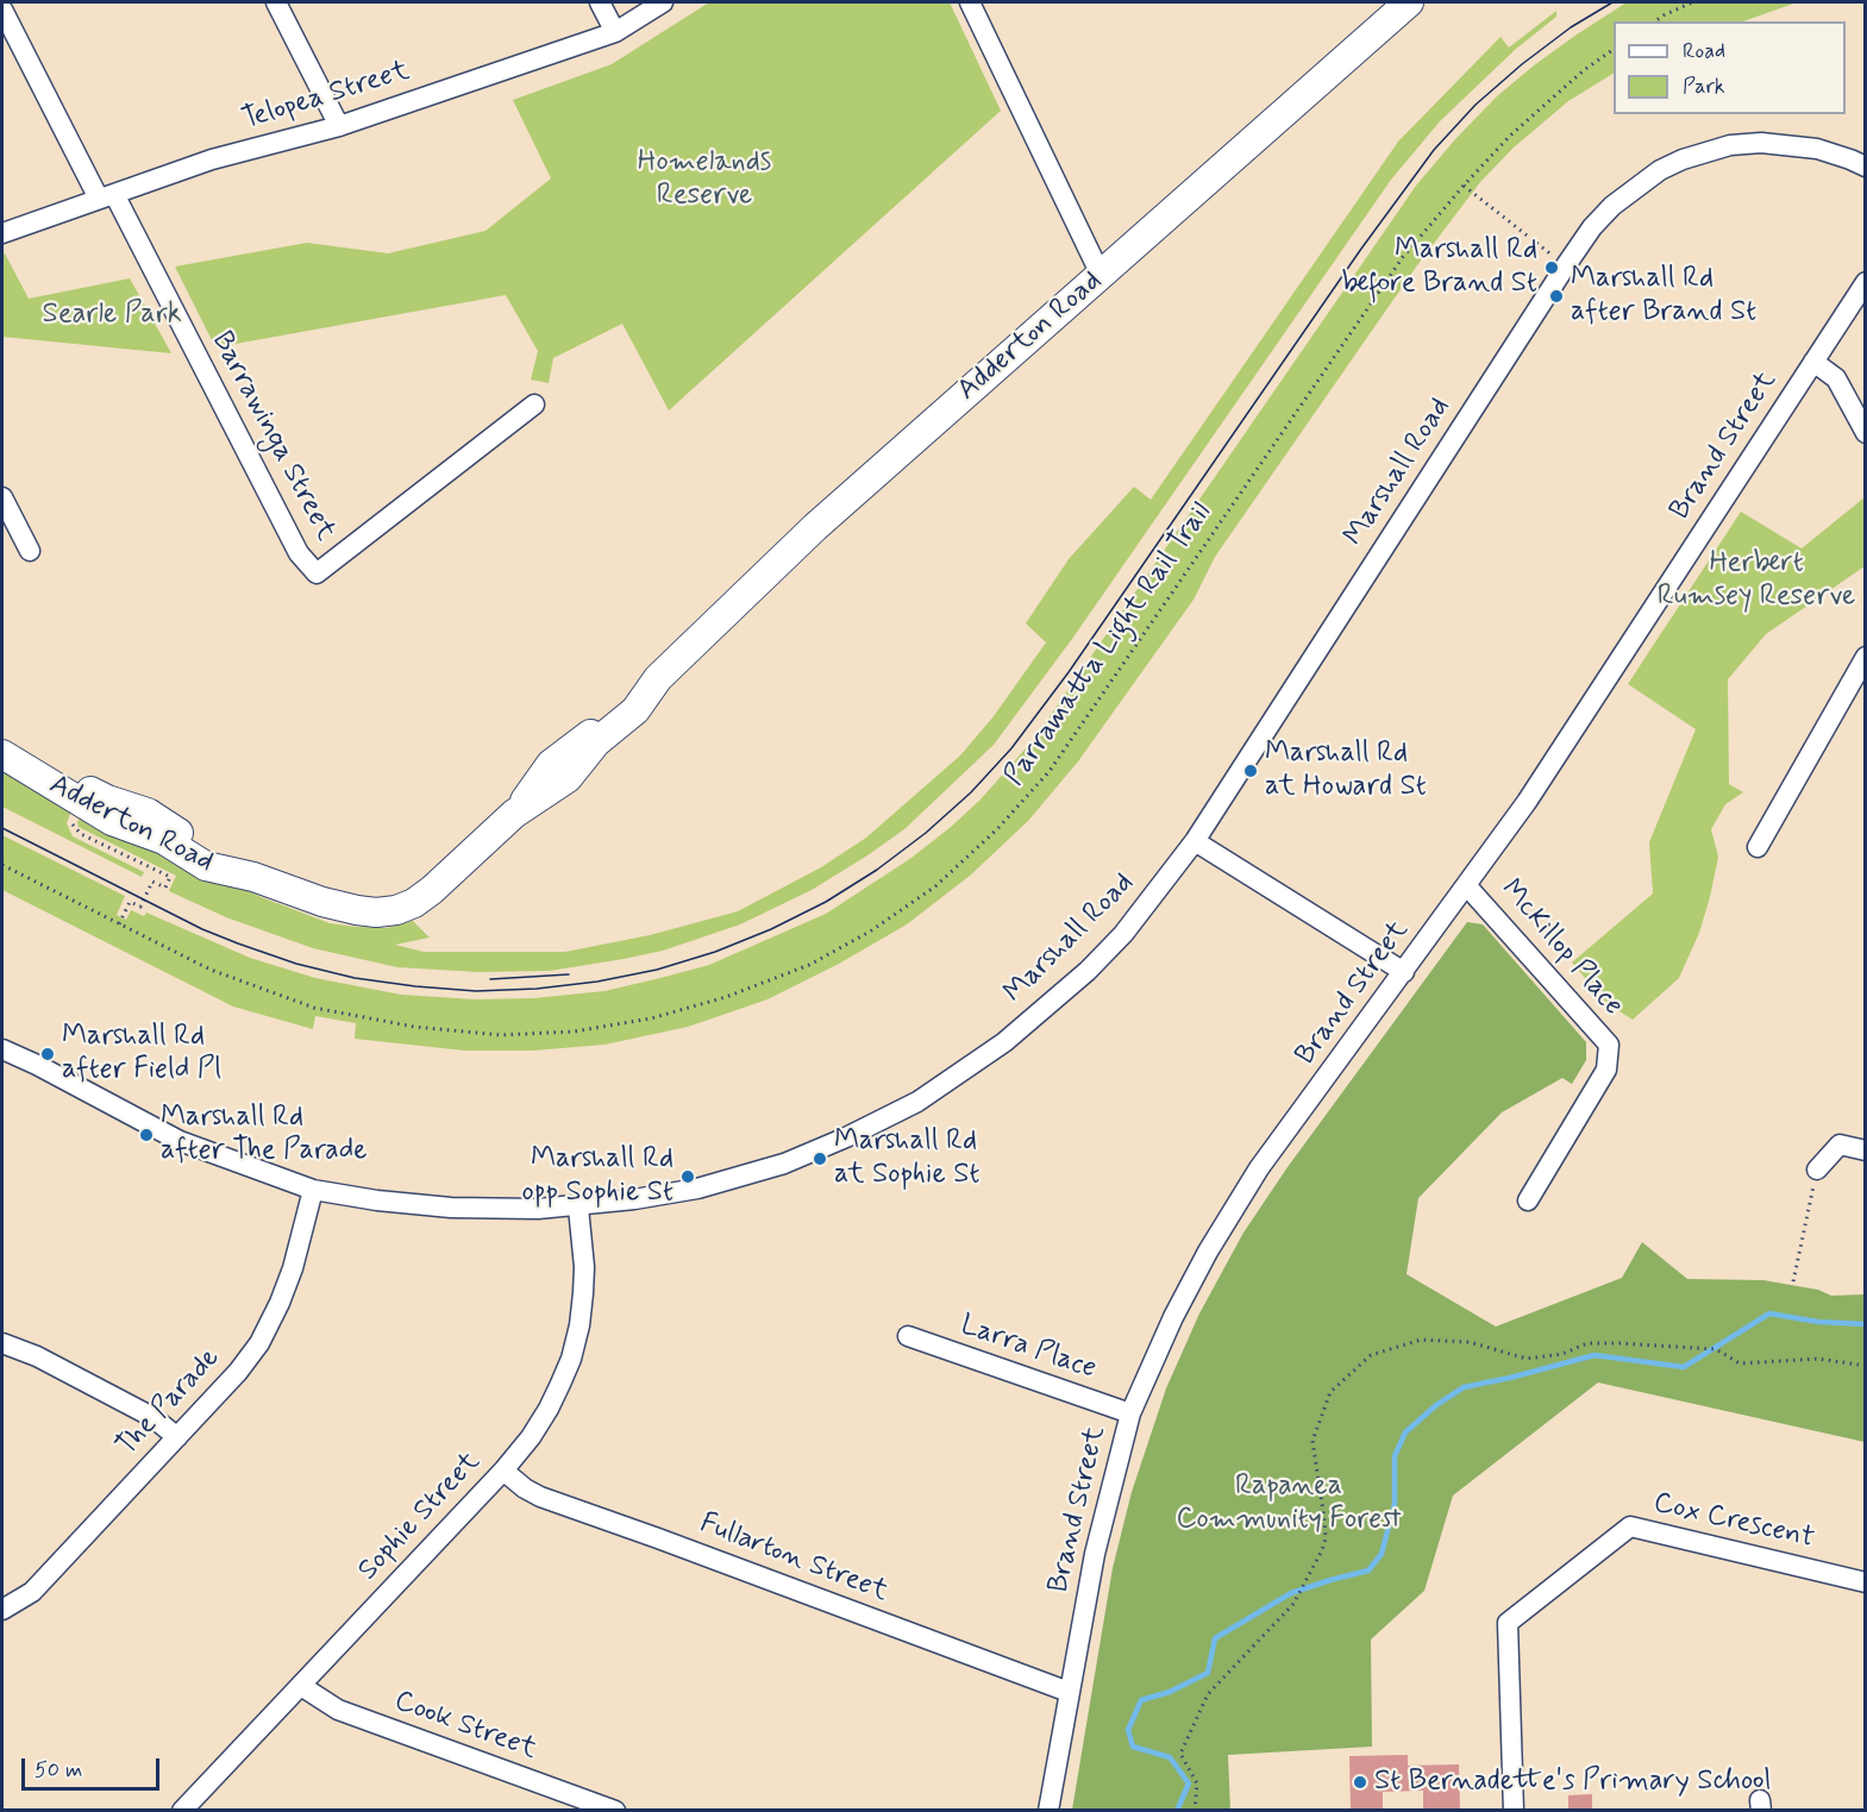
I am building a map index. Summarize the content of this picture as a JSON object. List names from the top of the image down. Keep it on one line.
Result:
{"streets":{"main road":["Adderton Road"],"street":["Telopea Street","Barrawinga Street","Brand Street","Marshall Road","McKillop Place","Larra Place","The Parade","Sophie Street","Cox Crescent","Fullarton Street","Cook Street"],"path":["Parramatta Light Rail Trail"]},"crossings":[["Telopea Street","Barrawinga Street"],["Brand Street","McKillop Place"],["Brand Street","Larra Place"],["Brand Street","Fullarton Street"],["Marshall Road","The Parade"],["Marshall Road","Sophie Street"],["Sophie Street","Fullarton Street"],["Sophie Street","Cook Street"]],"parks":["Homelands Reserve","Searle Park","Herbert Rumsey Reserve","Rapanea Community Forest"],"places":["Marshall Rd before Brand St","Marshall Rd after Brand St","Marshall Rd at Howard St","Marshall Rd after Field Pl","Marshall Rd after The Parade","Marshall Rd at Sophie St","Marshall Rd opp Sophie St","St Bernadette's Primary School"],"legend":["Road","Park"],"scale_bar":"50 m"}
